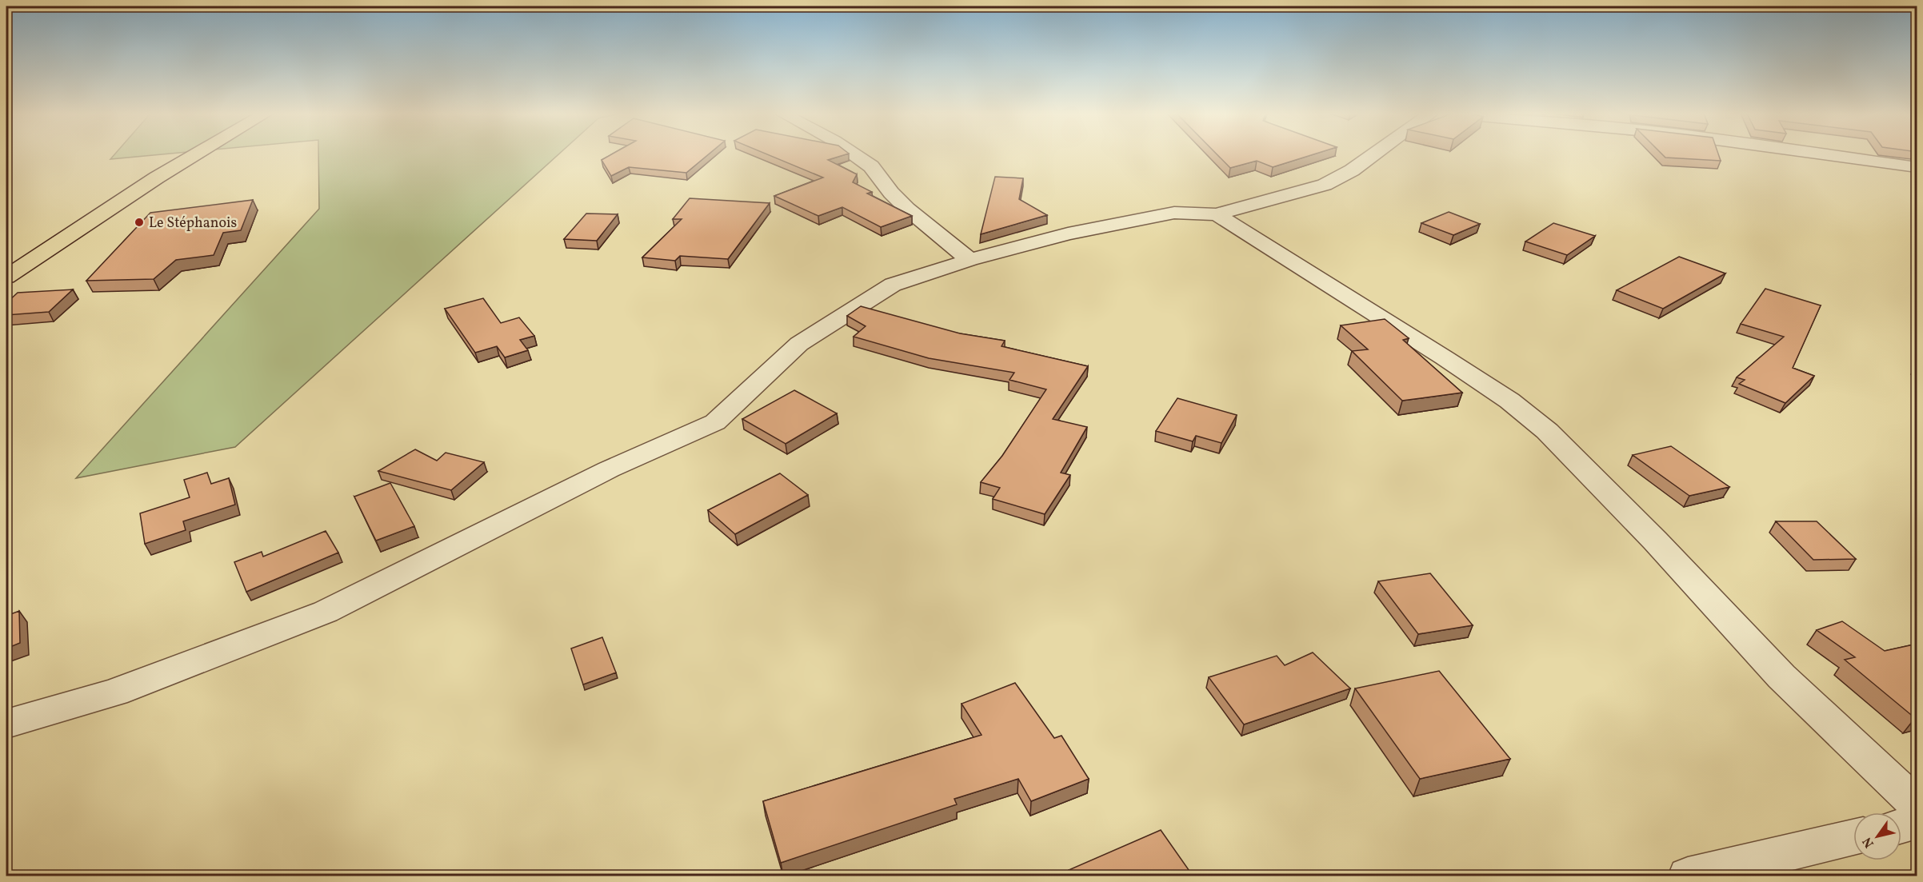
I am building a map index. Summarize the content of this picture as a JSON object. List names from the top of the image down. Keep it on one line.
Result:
{"places":["Le Stéphanois"],"north":"bottom left"}
